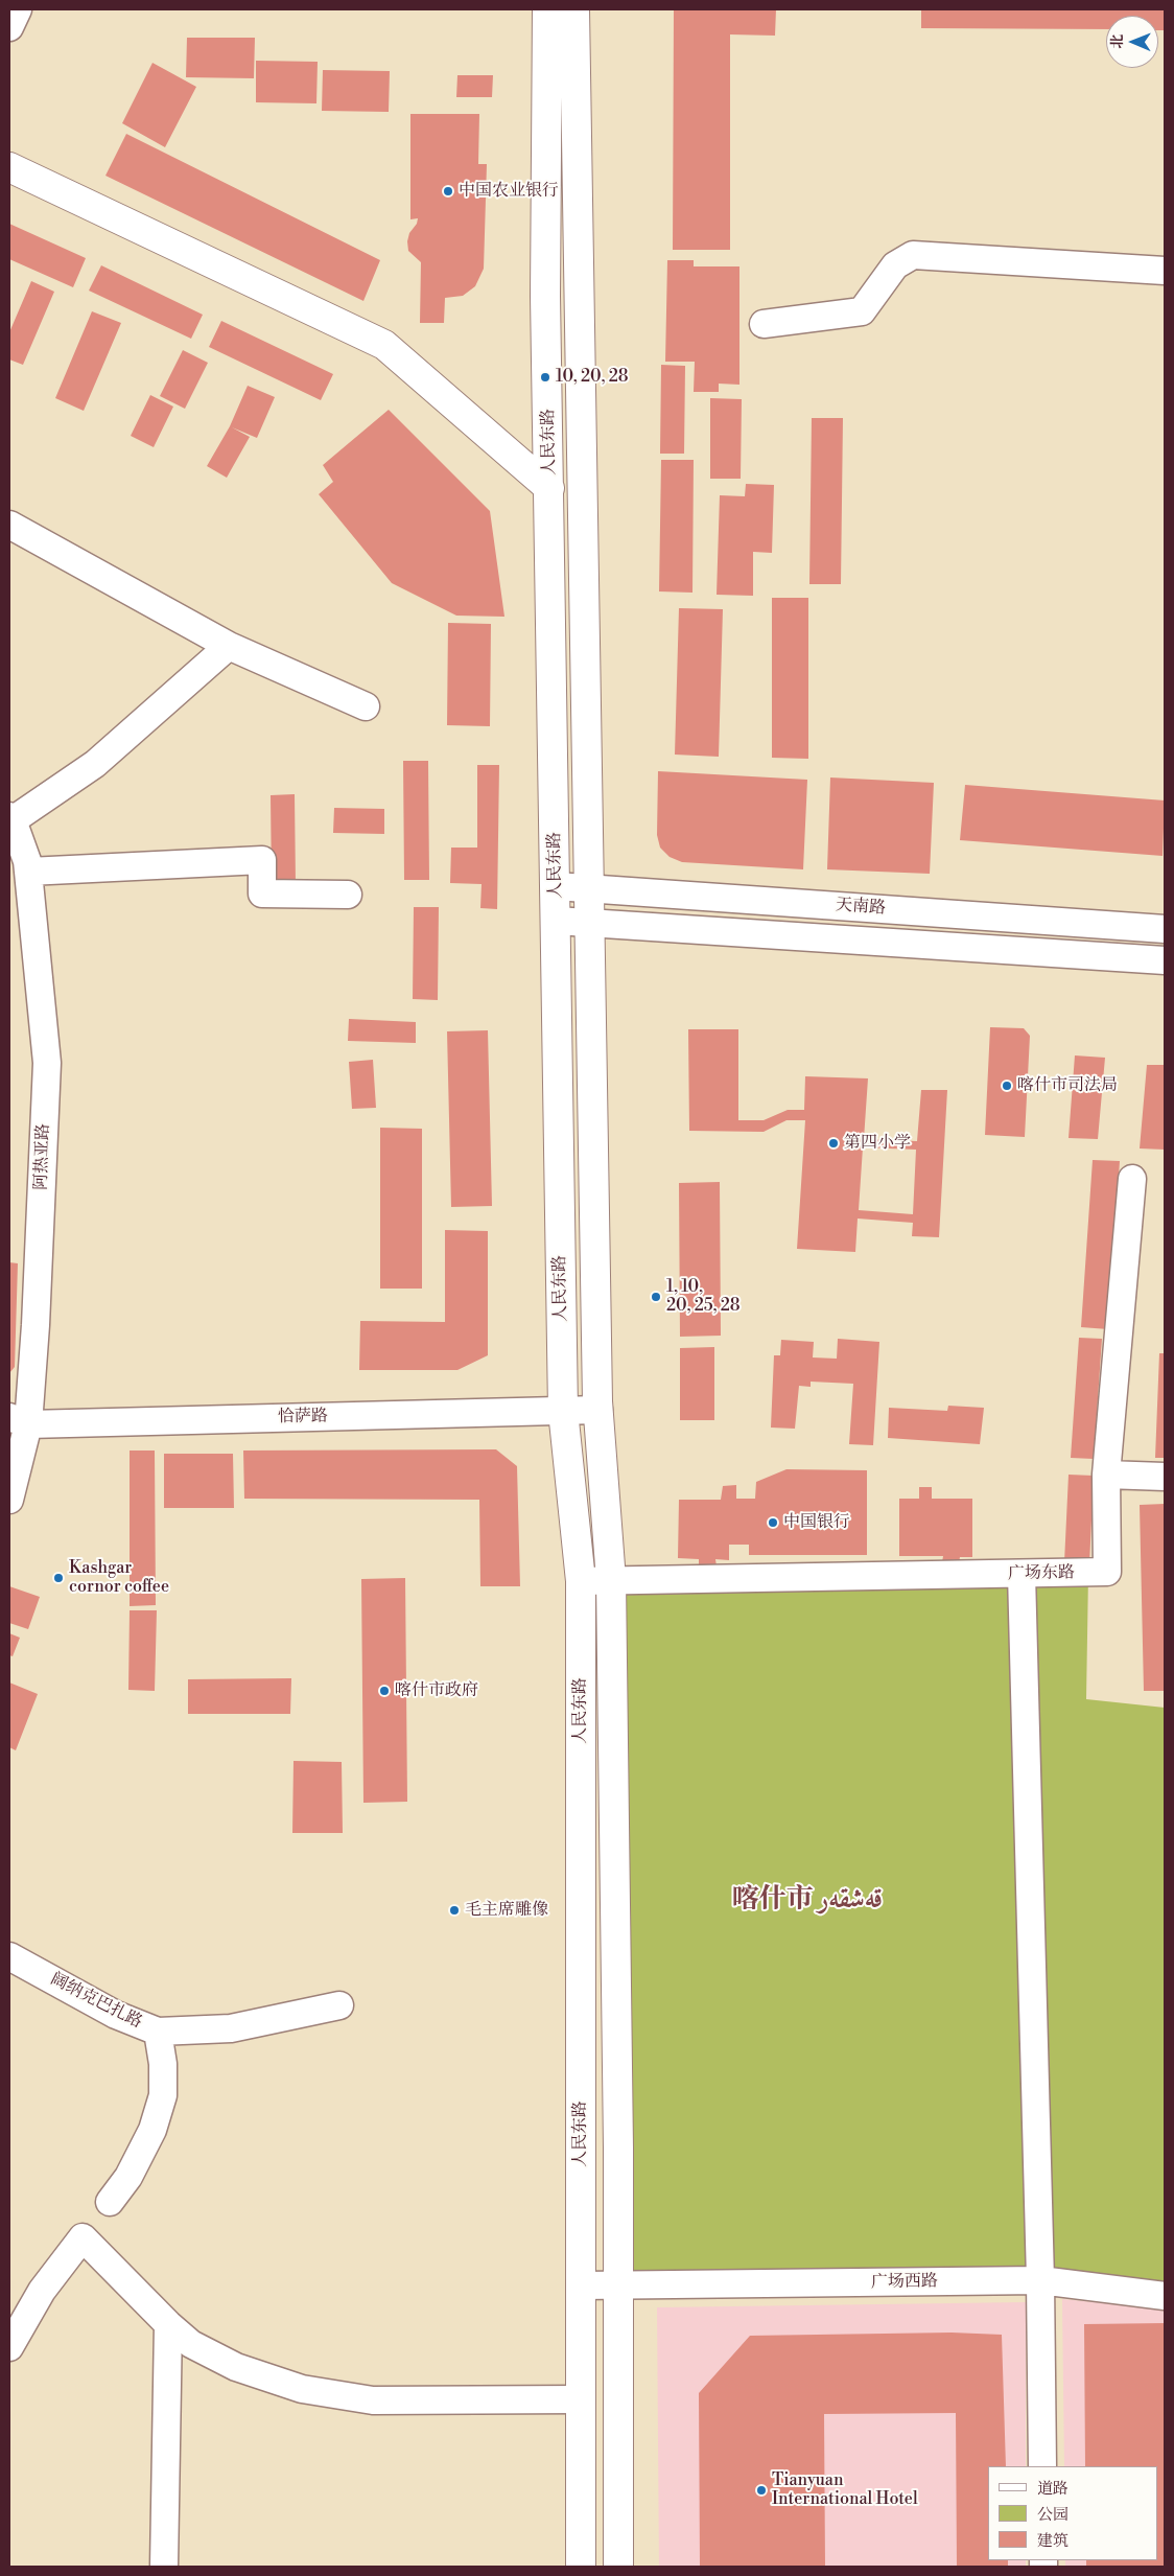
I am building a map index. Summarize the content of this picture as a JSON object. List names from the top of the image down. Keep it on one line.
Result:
{"streets":{"main road":["人民东路"],"street":["天南路","阿热亚路","恰萨路","广场东路","阔纳克巴扎路","广场西路"]},"crossings":[["人民东路","天南路"],["人民东路","恰萨路"],["人民东路","广场东路"],["人民东路","广场西路"],["阿热亚路","恰萨路"]],"districts":["喀什市 قەشقەر"],"places":["中国农业银行","10, 20, 28","喀什市司法局","第四小学","1, 10, 20, 25, 28","中国银行","Kashgar cornor coffee","喀什市政府","毛主席雕像","Tianyuan International Hotel"],"legend":["道路","公园","建筑"],"north":"left"}
